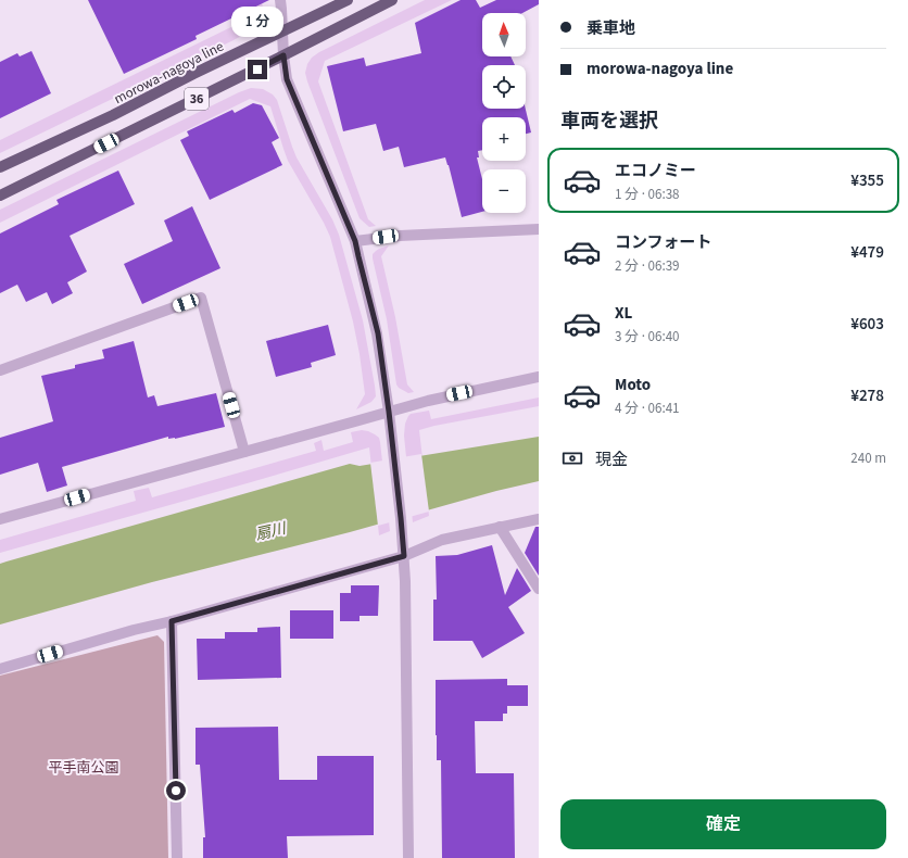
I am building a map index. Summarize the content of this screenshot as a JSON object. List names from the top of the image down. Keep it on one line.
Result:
{"streets":{"main road":["morowa-nagoya line","36"]},"water":["扇川"],"parks":["平手南公園"],"north":"top","page":{"banner":["乗車地","morowa-nagoya line"],"bubble":"1 分","map_buttons":["+","−"],"heading":"車両を選択","list":[{"name":"エコノミー","note":"1 分 · 06:38","value":"¥355"},{"name":"コンフォート","note":"2 分 · 06:39","value":"¥479"},{"name":"XL","note":"3 分 · 06:40","value":"¥603"},{"name":"Moto","note":"4 分 · 06:41","value":"¥278"}],"pay":["現金","240 m"],"buttons":"確定"}}
